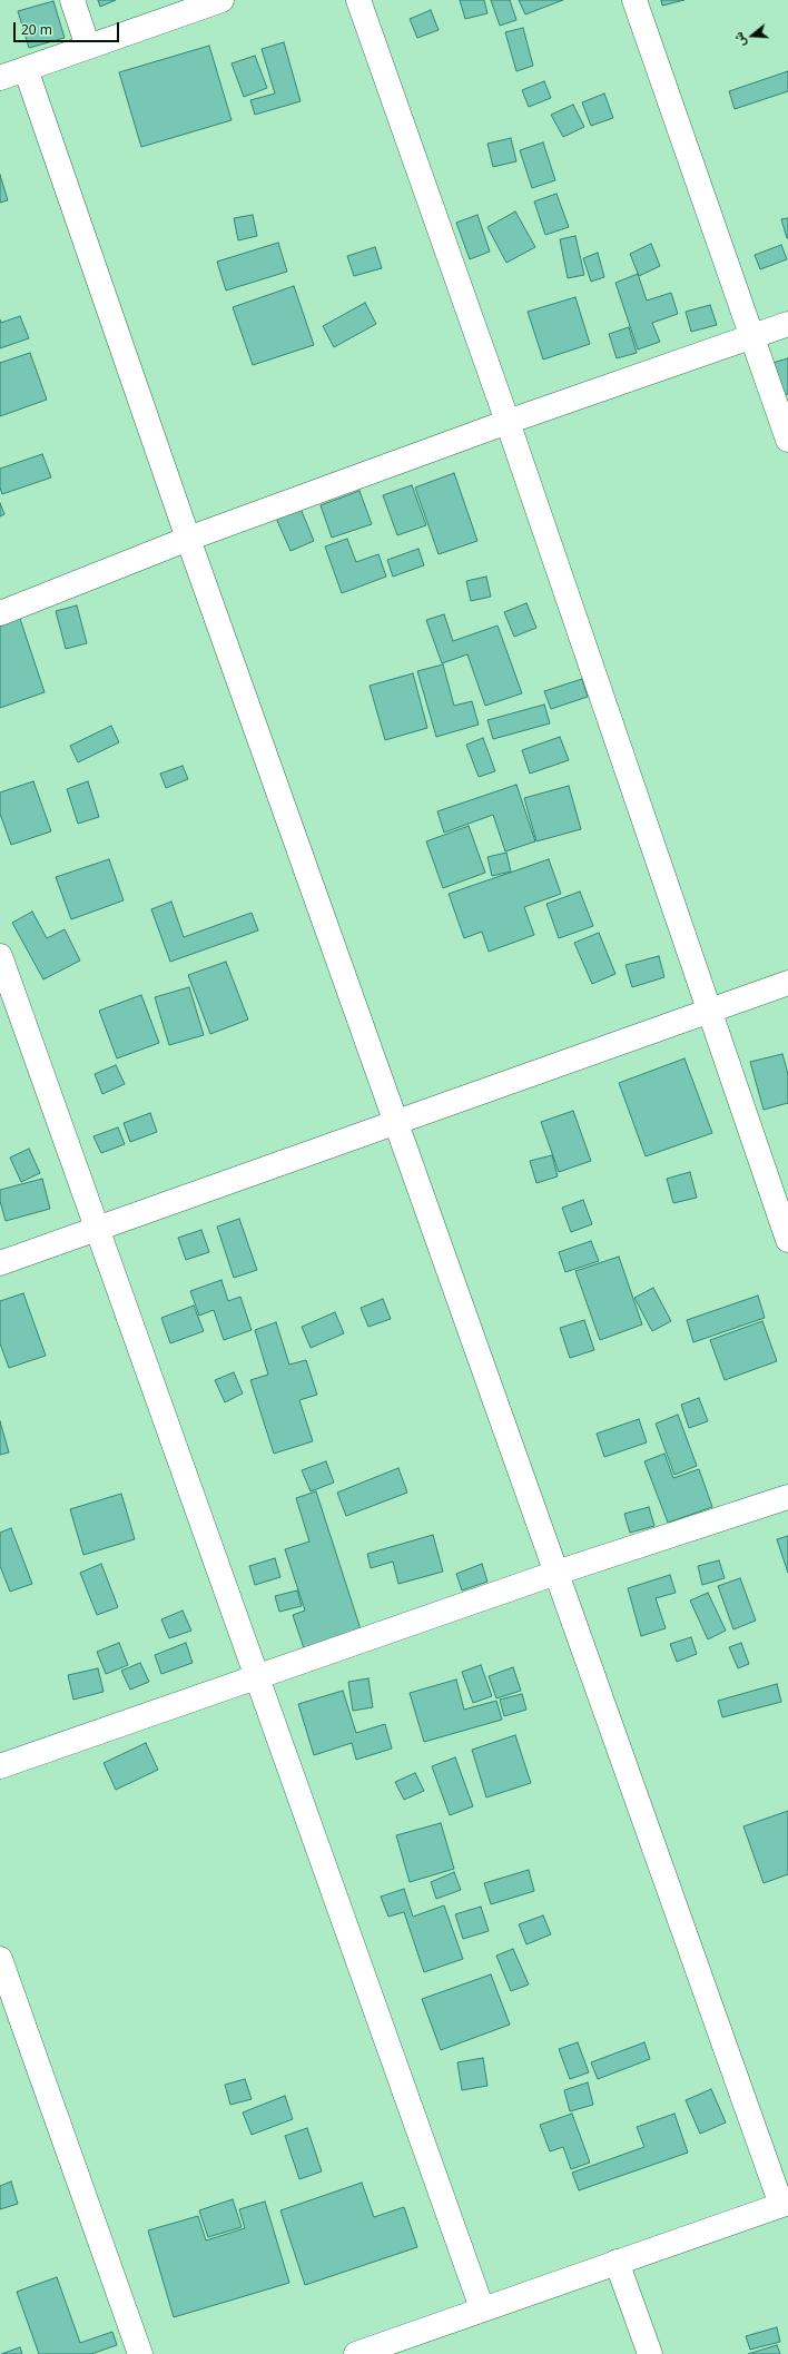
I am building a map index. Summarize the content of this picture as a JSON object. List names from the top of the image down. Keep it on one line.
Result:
{"scale_bar":"20 m","north":"left"}
